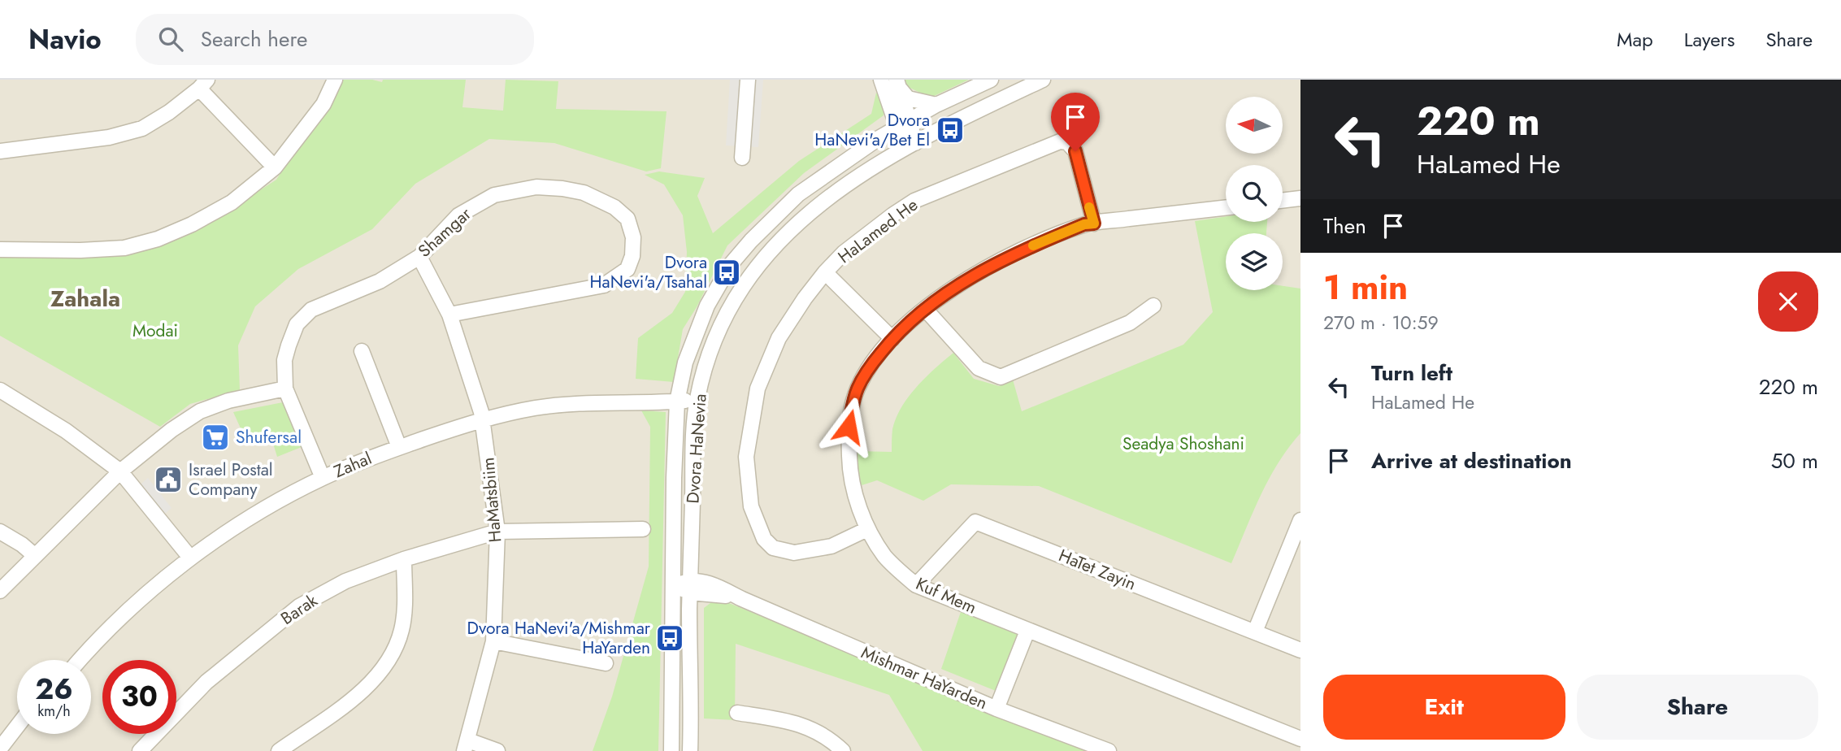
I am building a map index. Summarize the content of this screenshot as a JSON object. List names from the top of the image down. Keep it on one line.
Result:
{"streets":{"street":["HaLamed He","Shamgar","Dvora HaNevia","Zahal","HaMatsbiim","HaTet Zayin","Kuf Mem","Barak","Mishmar HaYarden"]},"crossings":[["HaLamed He","Kuf Mem"],["Shamgar","Zahal"],["Shamgar","HaMatsbiim"],["Dvora HaNevia","Zahal"],["Dvora HaNevia","Mishmar HaYarden"],["Zahal","HaMatsbiim"],["HaMatsbiim","Barak"],["HaTet Zayin","Kuf Mem"]],"districts":["Zahala"],"parks":["Modai","Seadya Shoshani"],"places":{"bus stop":["Dvora HaNevi'a/Bet El","Dvora HaNevi'a/Tsahal","Dvora HaNevi'a/Mishmar HaYarden"],"supermarket":["Shufersal"],"public building":["Israel Postal Company"]},"north":"left","page":{"header":"Navio","search":"Search here","nav":["Map","Layers","Share"],"turn":["220 m","HaLamed He"],"then":"Then","heading":["1 min","270 m · 10:59"],"list":[{"name":"Turn left","note":"HaLamed He","value":"220 m"},{"name":"Arrive at destination","value":"50 m"}],"speed":"26 km/h","limit":"30","buttons":["Exit","Share"]}}
